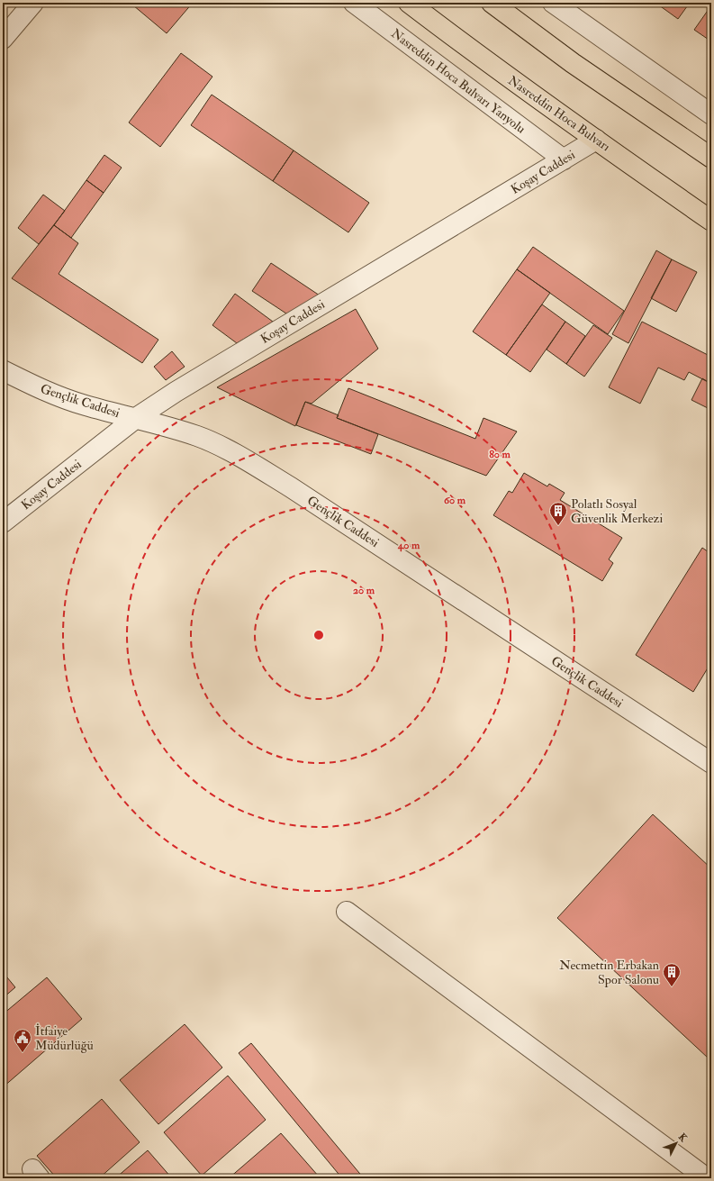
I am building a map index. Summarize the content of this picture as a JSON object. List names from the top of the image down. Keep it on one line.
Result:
{"streets":{"highway":["Nasreddin Hoca Bulvarı"],"street":["Nasreddin Hoca Bulvarı Yanyolu","Koşay Caddesi","Gençlik Caddesi"]},"crossings":[["Nasreddin Hoca Bulvarı Yanyolu","Koşay Caddesi"],["Nasreddin Hoca Bulvarı","Koşay Caddesi"],["Koşay Caddesi","Gençlik Caddesi"]],"places":{"building":["Polatlı Sosyal Güvenlik Merkezi","Necmettin Erbakan Spor Salonu"],"public building":["İtfaiye Müdürlüğü"]},"north":"top right","rings":["80 m","60 m","40 m","20 m"]}
